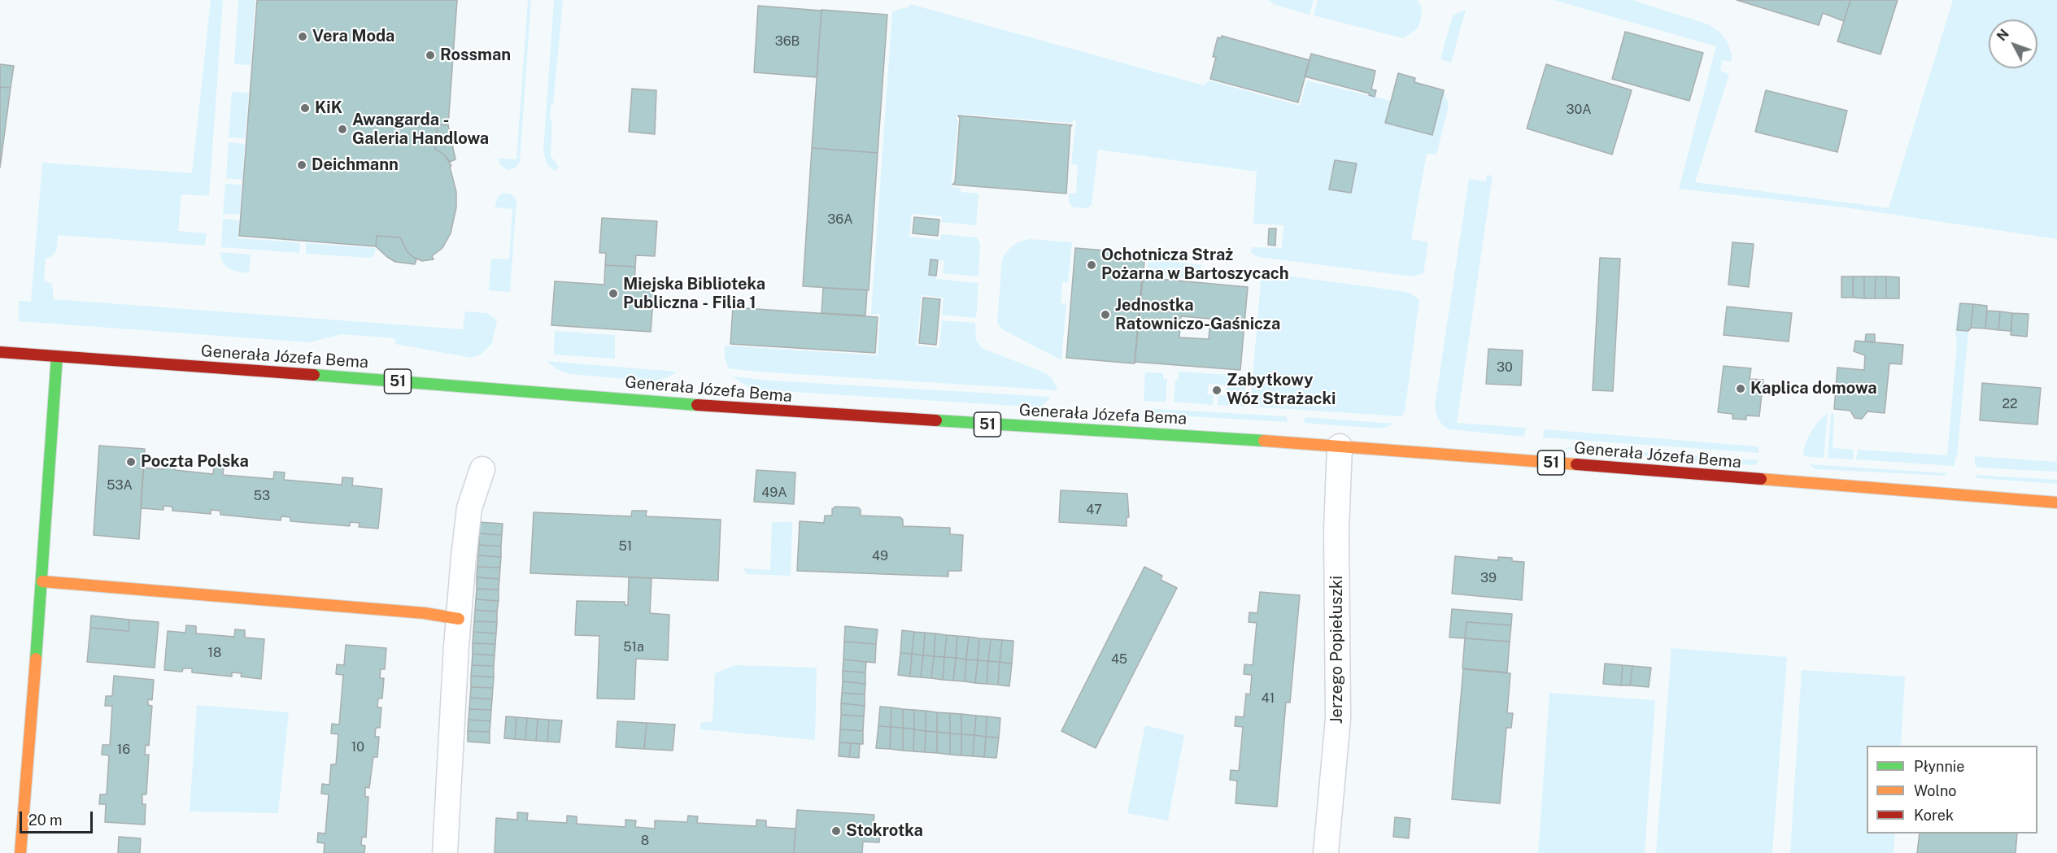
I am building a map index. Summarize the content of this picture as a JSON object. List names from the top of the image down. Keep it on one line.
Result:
{"streets":{"main road":["Generała Józefa Bema","51"],"street":["Jerzego Popiełuszki"]},"crossings":[["Generała Józefa Bema","Jerzego Popiełuszki"]],"places":["Vera Moda","Rossman","KiK","Awangarda - Galeria Handlowa","Deichmann","Ochotnicza Straż Pożarna w Bartoszycach","Miejska Biblioteka Publiczna - Filia 1","Jednostka Ratowniczo-Gaśnicza","Kaplica domowa","Zabytkowy Wóz Strażacki","Poczta Polska","Stokrotka"],"house_numbers":["36B","30A","36A","30","22","53A","49A","53","47","51","49","39","51a","18","45","41","10","16","8"],"legend":["Płynnie","Wolno","Korek"],"scale_bar":"20 m","north":"top left"}
